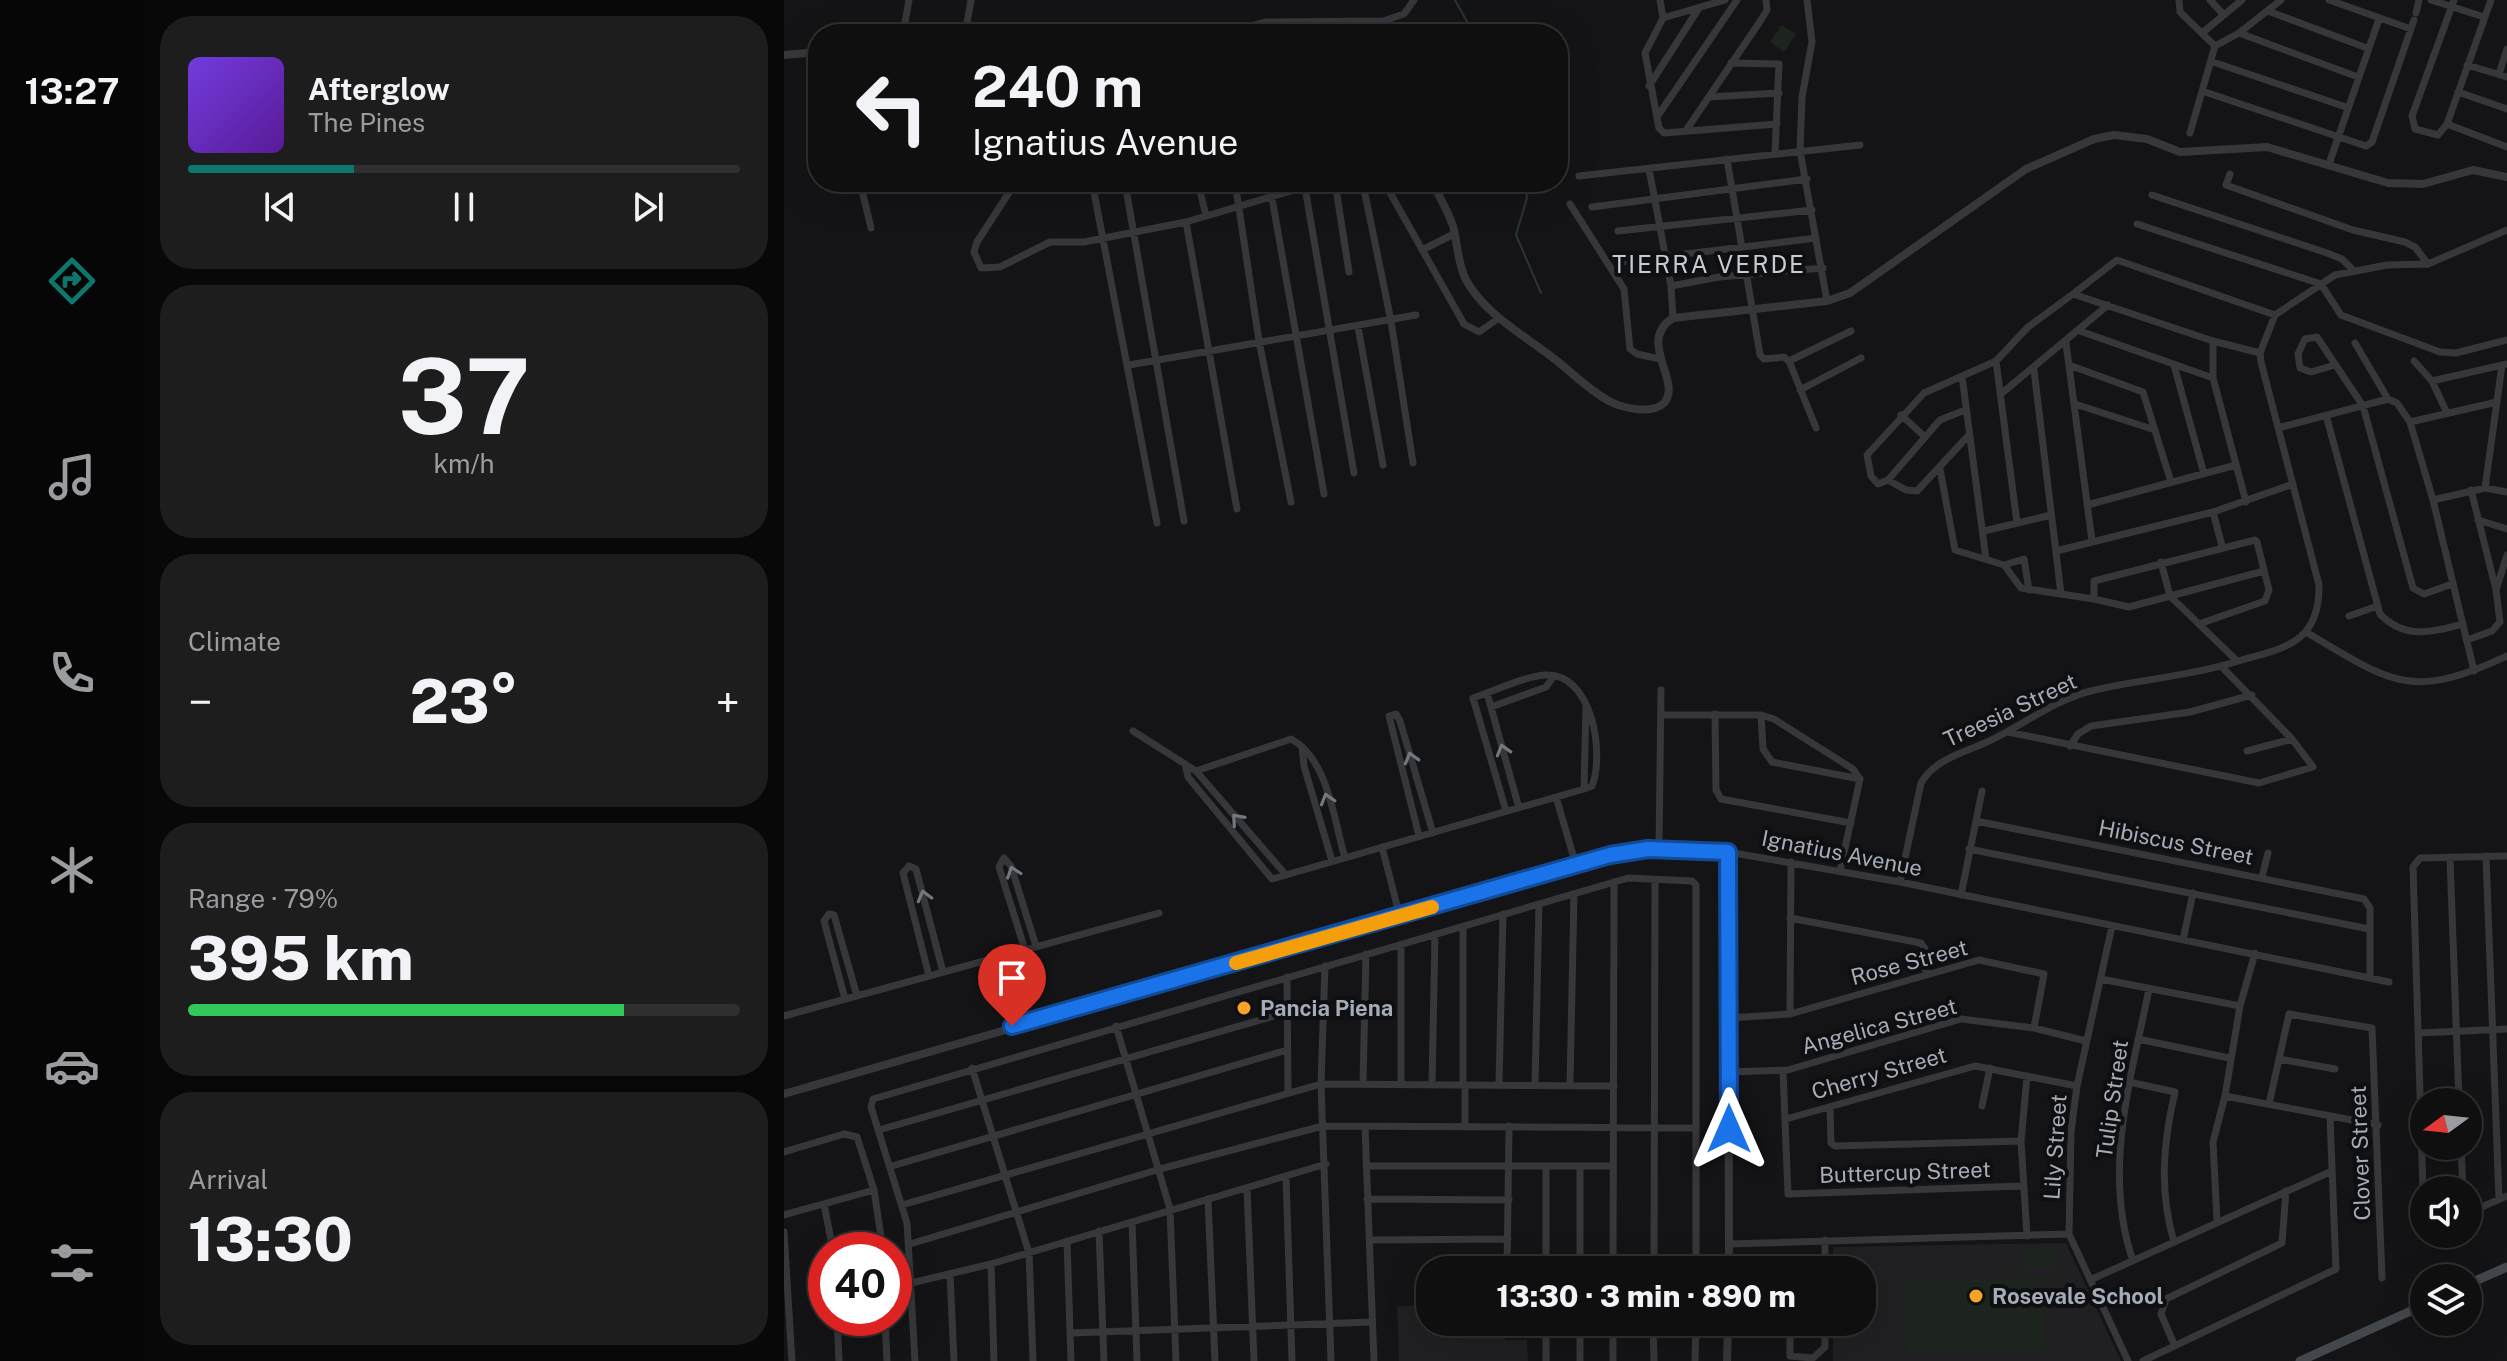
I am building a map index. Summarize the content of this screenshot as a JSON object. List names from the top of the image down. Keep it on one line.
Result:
{"streets":{"street":["Treesia Street","Hibiscus Street","Ignatius Avenue","Rose Street","Angelica Street","Cherry Street","Tulip Street","Lily Street","Clover Street","Buttercup Street"]},"crossings":[["Treesia Street","Ignatius Avenue"],["Ignatius Avenue","Lily Street"],["Rose Street","Angelica Street"],["Angelica Street","Lily Street"],["Cherry Street","Lily Street"],["Cherry Street","Buttercup Street"]],"districts":["TIERRA VERDE"],"places":["Pancia Piena","Rosevale School"],"north":"left","page":{"tabs":"13:27","turn":["240 m","Ignatius Avenue"],"song":["Afterglow","The Pines"],"tile":[["37","km/h"],"Climate",["Range · 79%","395 km"],["Arrival","13:30"]],"heat":["−","23°","+"],"limit":"40","trip":"13:30 · 3 min · 890 m"}}
